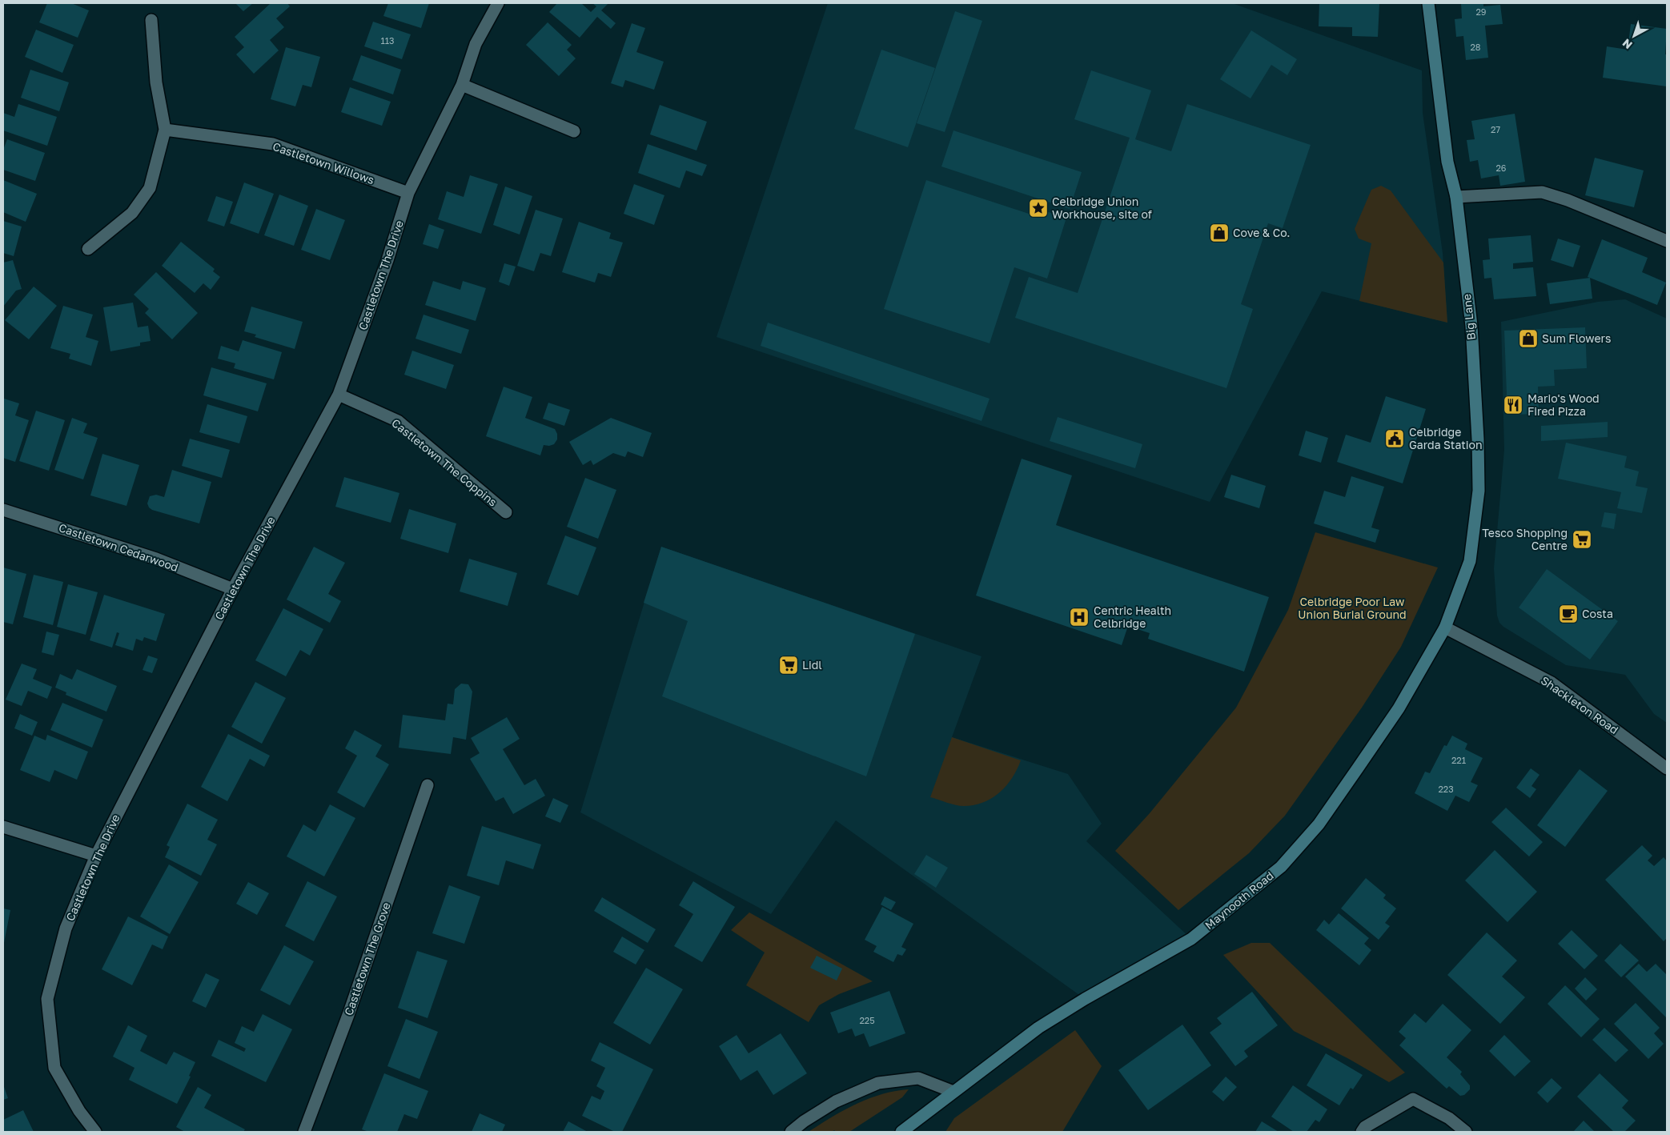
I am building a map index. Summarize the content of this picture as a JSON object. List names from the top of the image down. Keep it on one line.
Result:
{"streets":{"main road":["Big Lane","Maynooth Road"],"street":["Castletown Willows","Castletown The Drive","Castletown The Coppins","Castletown Cedarwood","Shackleton Road","Castletown The Grove"]},"crossings":[["Castletown Willows","Castletown The Drive"],["Castletown The Drive","Castletown The Coppins"],["Castletown The Drive","Castletown Cedarwood"],["Big Lane","Shackleton Road"],["Big Lane","Maynooth Road"],["Shackleton Road","Maynooth Road"]],"parks":["Celbridge Poor Law Union Burial Ground"],"places":{"place":["Celbridge Union Workhouse, site of"],"shop":["Cove & Co.","Sum Flowers"],"restaurant":["Mario's Wood Fired Pizza"],"public building":["Celbridge Garda Station"],"supermarket":["Tesco Shopping Centre","Lidl"],"cafe":["Costa"],"hospital":["Centric Health Celbridge"]},"house_numbers":["29","113","28","27","26","221","223","225"],"north":"bottom left"}
